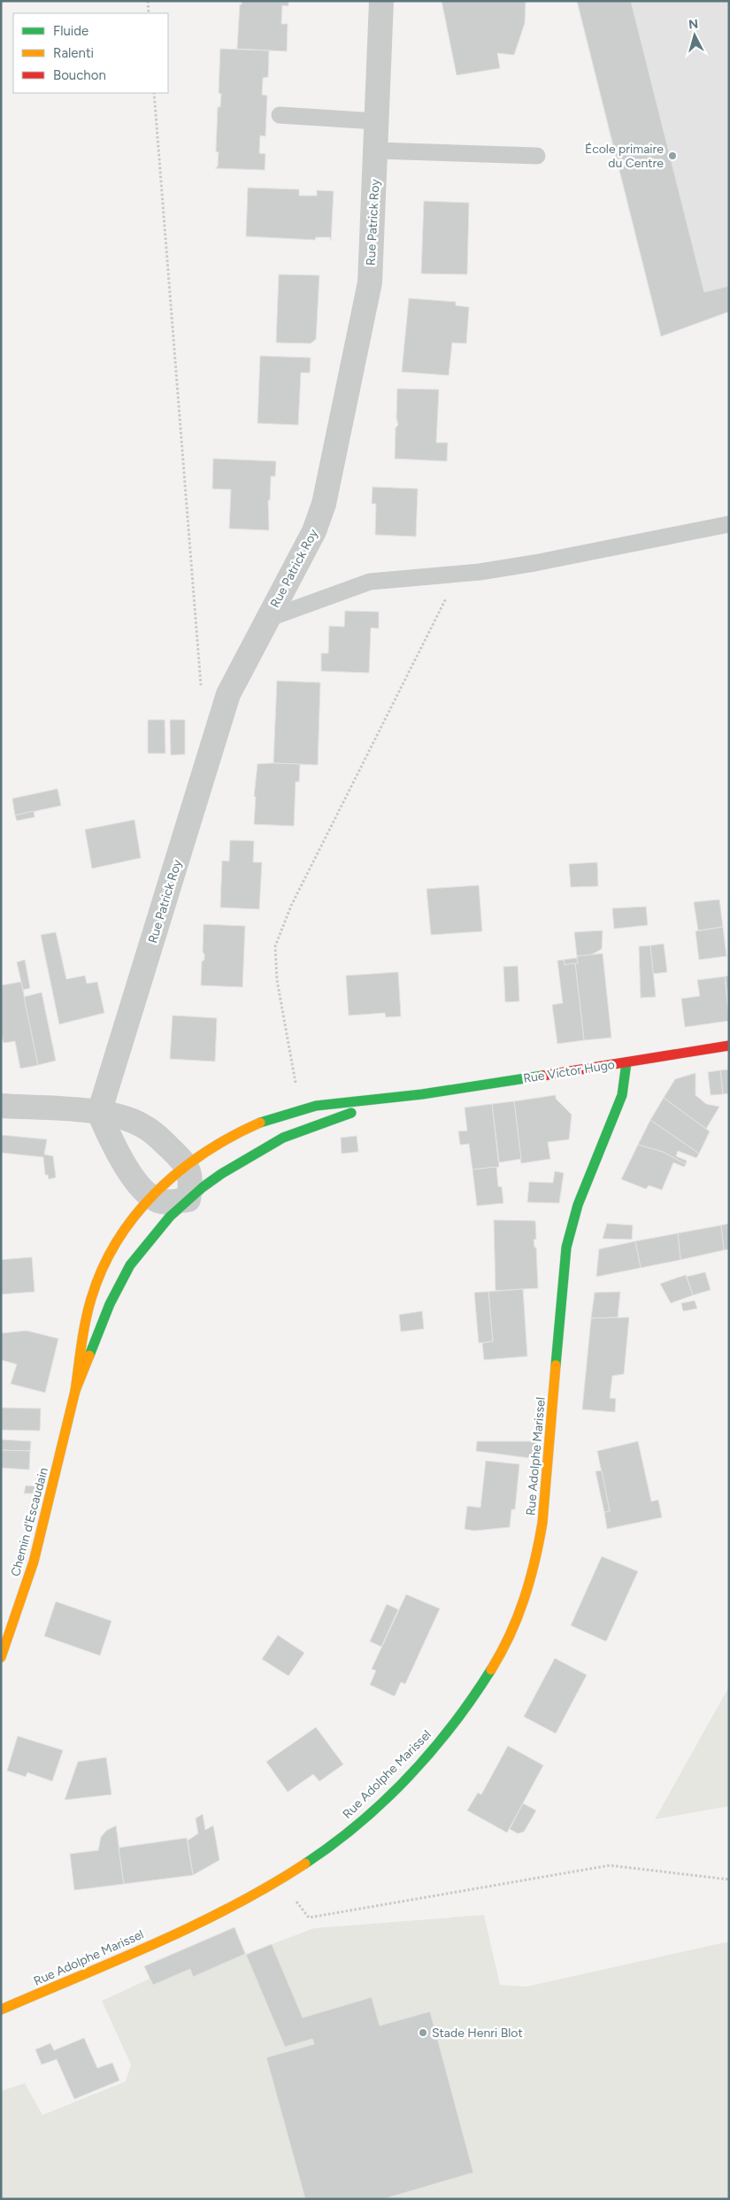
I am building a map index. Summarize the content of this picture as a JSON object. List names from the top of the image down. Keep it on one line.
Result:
{"streets":{"street":["Rue Patrick Roy","Rue Victor Hugo","Rue Adolphe Marissel","Chemin d'Escaudain"]},"crossings":[["Rue Victor Hugo","Rue Adolphe Marissel"],["Rue Victor Hugo","Chemin d'Escaudain"]],"places":["École primaire du Centre","Stade Henri Blot"],"legend":["Fluide","Ralenti","Bouchon"],"north":"top"}
